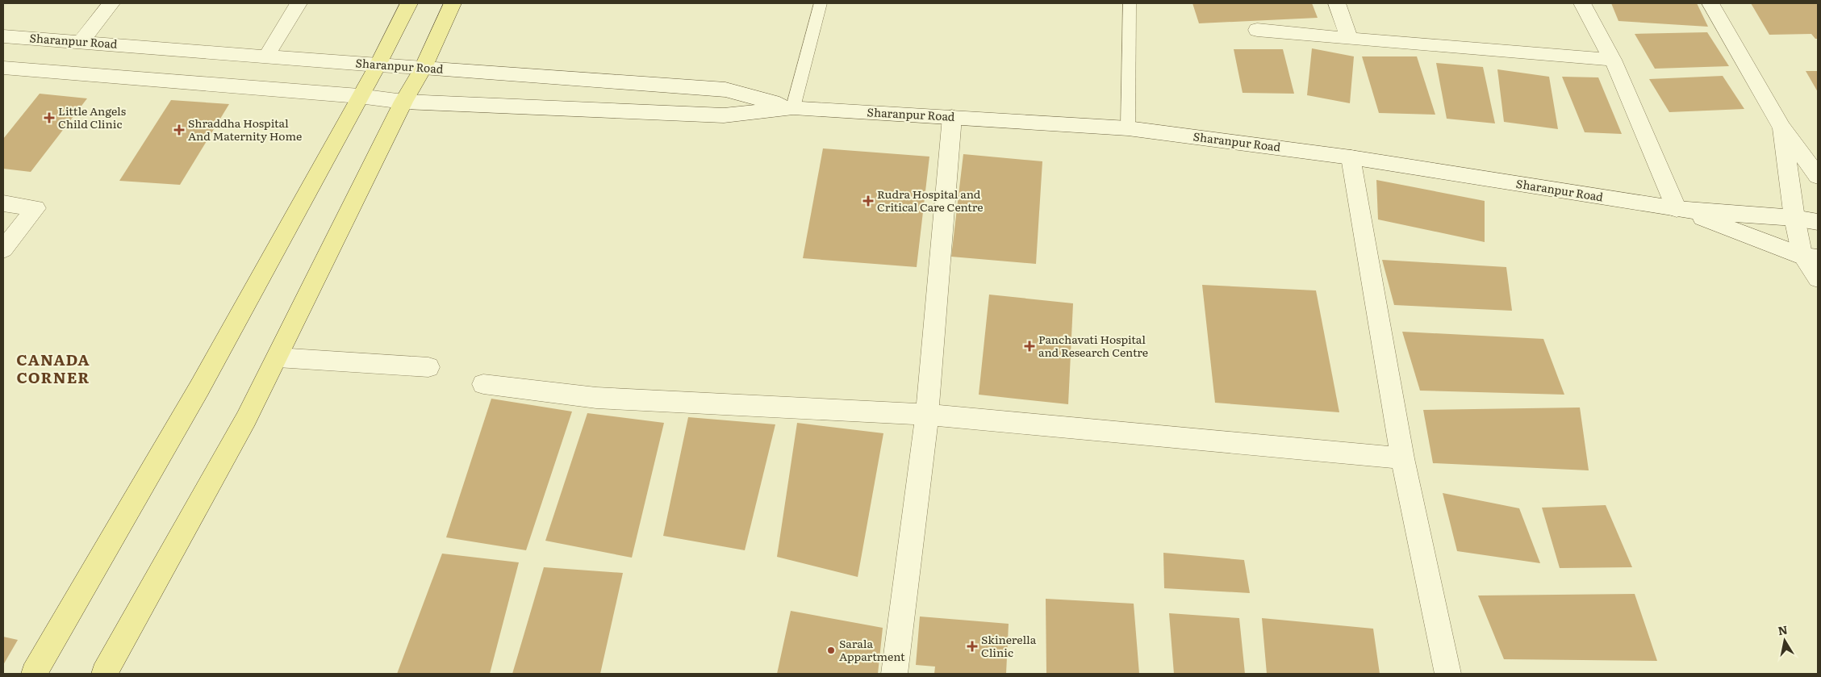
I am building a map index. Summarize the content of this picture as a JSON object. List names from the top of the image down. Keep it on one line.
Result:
{"streets":{"street":["Sharanpur Road"]},"districts":["CANADA CORNER"],"places":{"health":["Little Angels Child Clinic","Shraddha Hospital And Maternity Home","Rudra Hospital and Critical Care Centre","Panchavati Hospital and Research Centre","Skinerella Clinic"],"other":["Sarala Appartment"]},"north":"top"}
